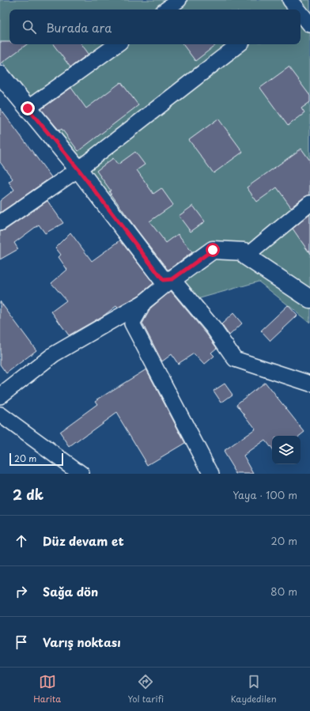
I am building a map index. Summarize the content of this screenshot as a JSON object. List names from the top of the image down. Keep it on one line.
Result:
{"scale_bar":"20 m","page":{"search":"Burada ara","scale":"20 m","heading":["2 dk","Yaya · 100 m"],"list":[["Düz devam et","20 m"],["Sağa dön","80 m"],"Varış noktası"],"nav":["Harita","Yol tarifi","Kaydedilen"]}}
